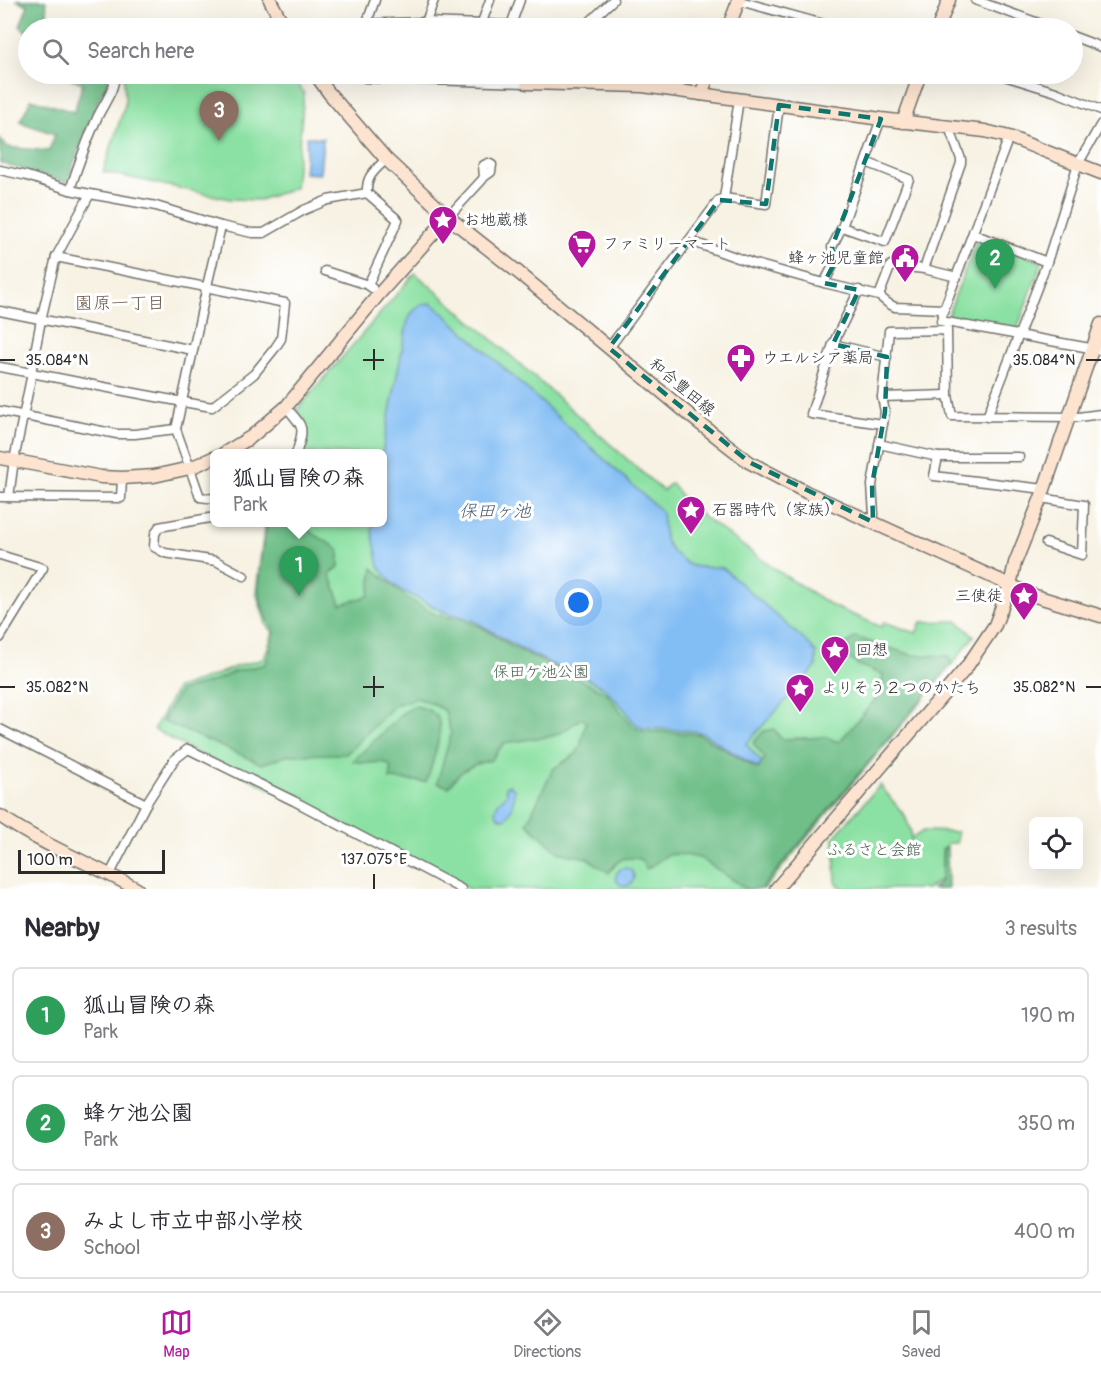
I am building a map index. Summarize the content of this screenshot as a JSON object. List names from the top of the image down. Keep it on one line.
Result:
{"streets":{"street":["和合豊田線"]},"districts":["園原一丁目"],"water":["保田ヶ池"],"parks":["保田ケ池公園","ふるさと会館"],"places":{"place":["お地蔵様","石器時代（家族）","三使徒","回想","よりそう２つのかたち"],"supermarket":["ファミリーマート"],"public building":["蜂ヶ池児童館"],"pharmacy":["ウエルシア薬局"]},"scale_bar":"100 m","page":{"search":"Search here","pins":["3","2","1"],"popup":["狐山冒険の森","Park"],"scale":"100 m","heading":["Nearby","3 results"],"list":[{"mark":"1","name":"狐山冒険の森","note":"Park","value":"190 m"},{"mark":"2","name":"蜂ケ池公園","note":"Park","value":"350 m"},{"mark":"3","name":"みよし市立中部小学校","note":"School","value":"400 m"}],"nav":["Map","Directions","Saved"]},"coordinates":["35.084°N","35.082°N","137.075°E"]}
